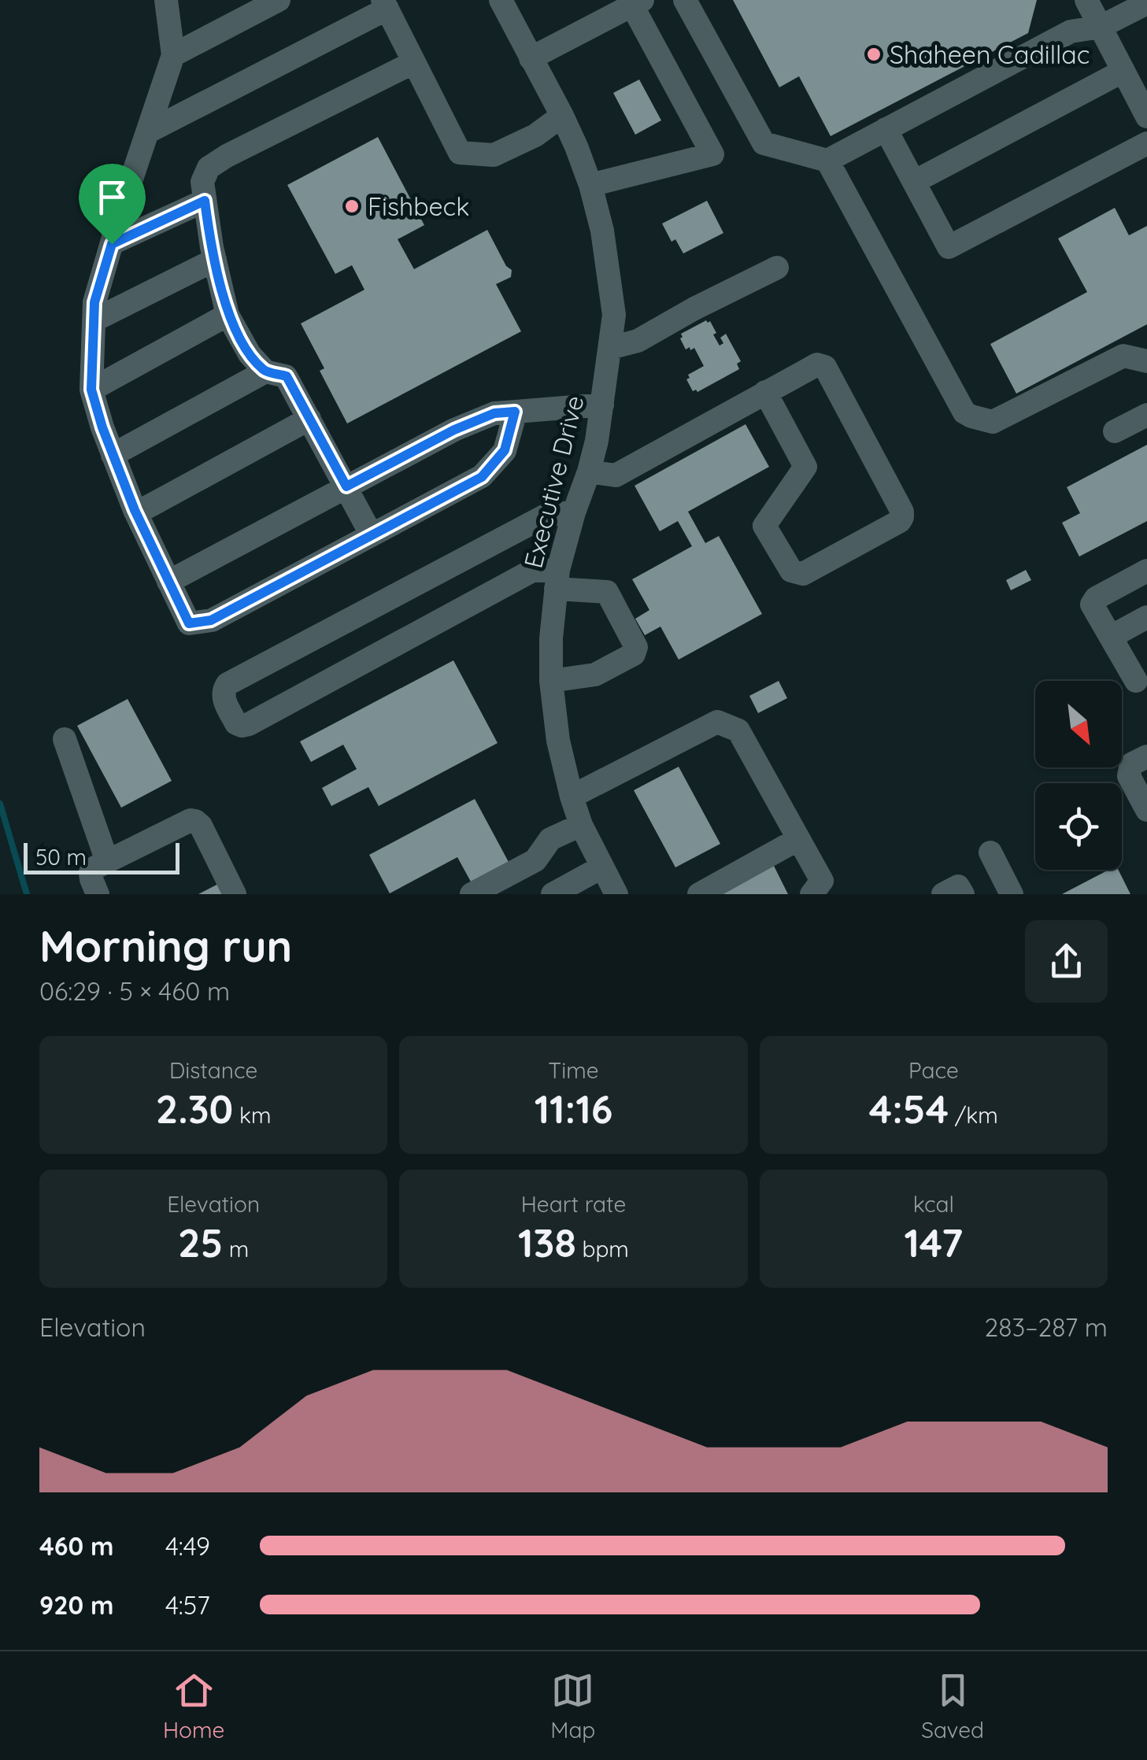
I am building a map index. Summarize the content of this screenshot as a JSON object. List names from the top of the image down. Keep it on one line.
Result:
{"streets":{"street":["Executive Drive"]},"places":["Shaheen Cadillac","Fishbeck"],"scale_bar":"50 m","north":"bottom right","page":{"scale":"50 m","heading":["Morning run","06:29 · 5 × 460 m"],"stats":[["Distance","2.30 km"],["Time","11:16"],["Pace","4:54 /km"],["Elevation","25 m"],["Heart rate","138 bpm"],["kcal","147"]],"chart":["Elevation","283–287 m"],"list":[{"name":"460 m","note":"4:49"},{"name":"920 m","note":"4:57"}],"tabs":["Home","Map","Saved"]}}
